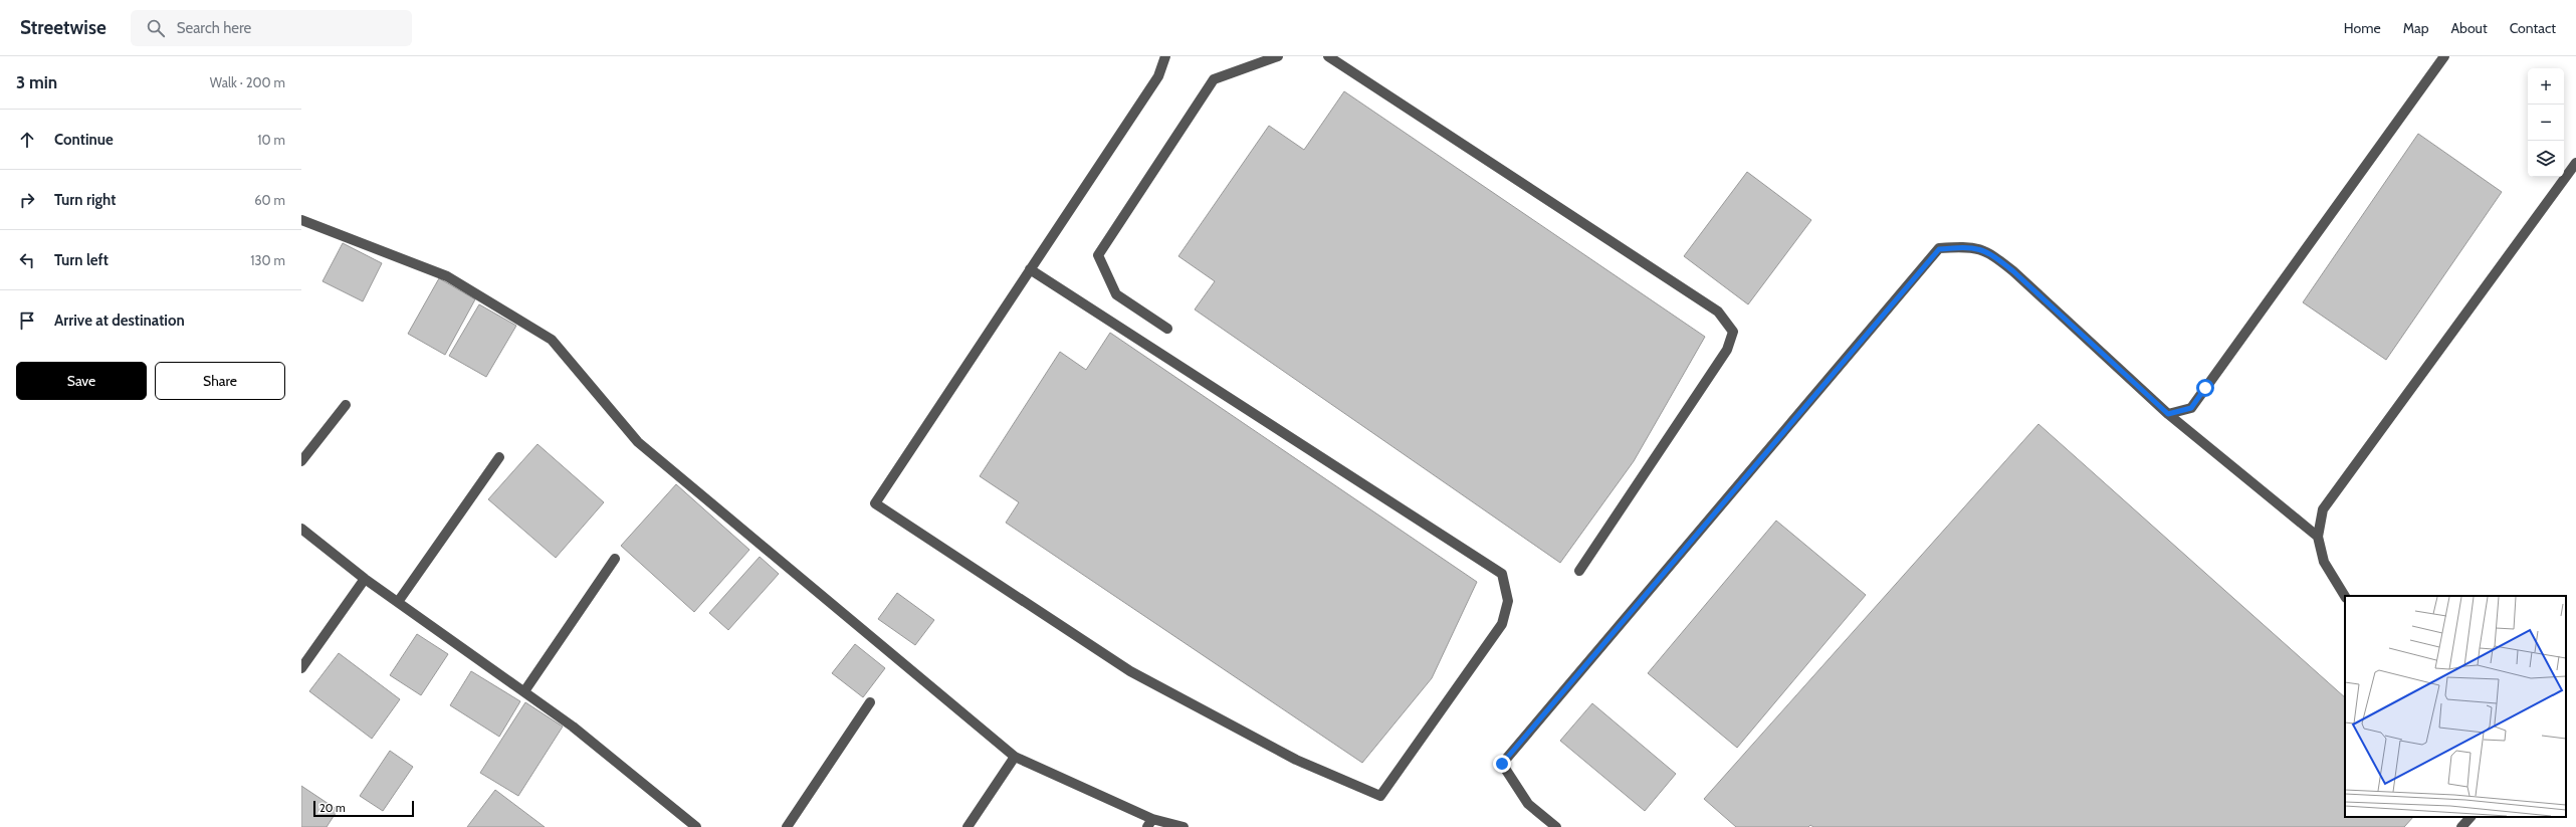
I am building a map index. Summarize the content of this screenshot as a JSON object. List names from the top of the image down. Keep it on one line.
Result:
{"scale_bar":"20 m","page":{"header":"Streetwise","search":"Search here","nav":["Home","Map","About","Contact"],"heading":["3 min","Walk · 200 m"],"map_buttons":["+","−"],"list":[["Continue","10 m"],["Turn right","60 m"],["Turn left","130 m"],"Arrive at destination"],"buttons":["Save","Share"],"scale":"20 m"}}
